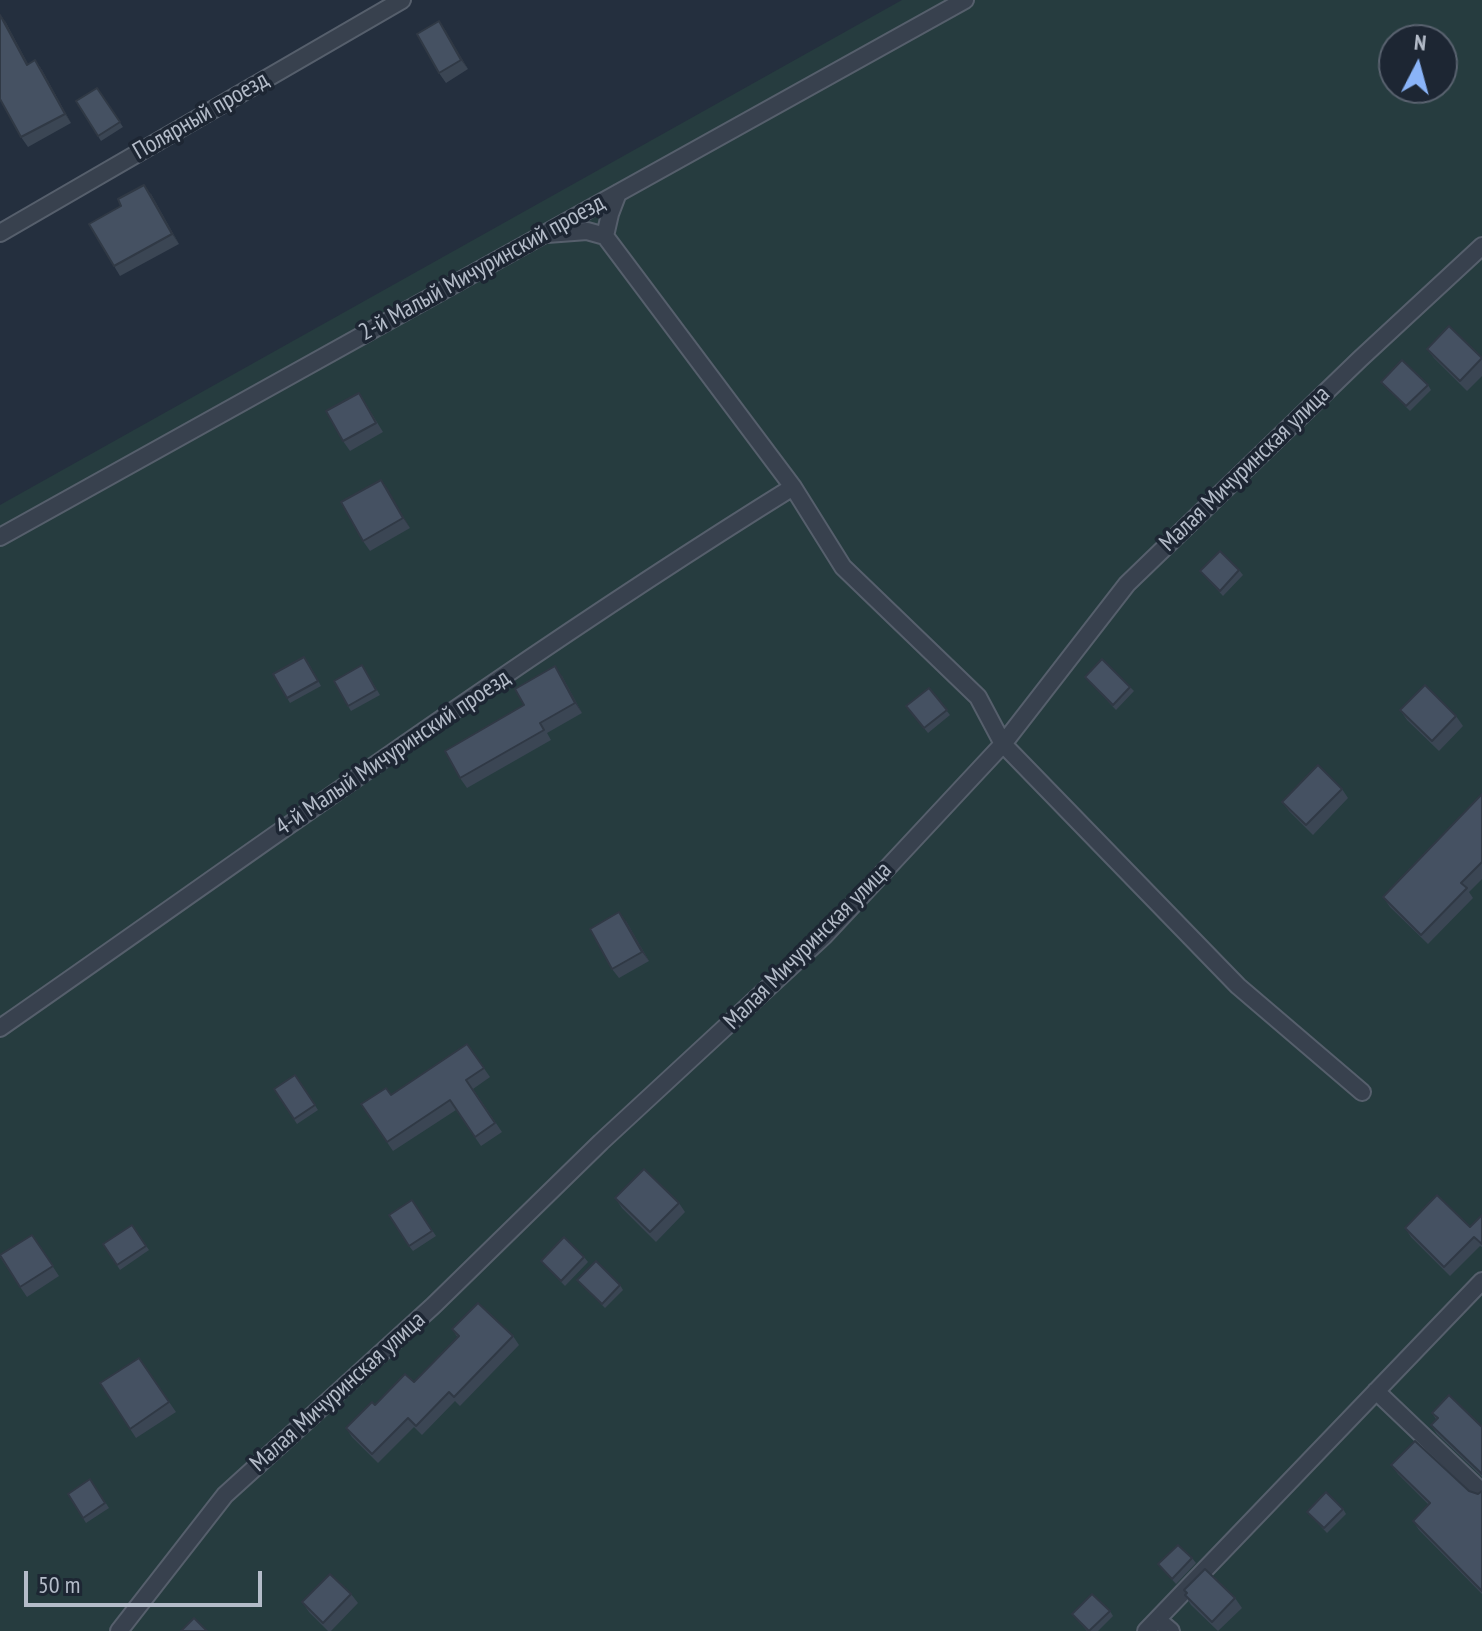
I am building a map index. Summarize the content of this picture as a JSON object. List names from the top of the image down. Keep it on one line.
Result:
{"streets":{"lane":["Полярный проезд","2-й Малый Мичуринский проезд","Малая Мичуринская улица","4-й Малый Мичуринский проезд"]},"scale_bar":"50 m","north":"top"}
